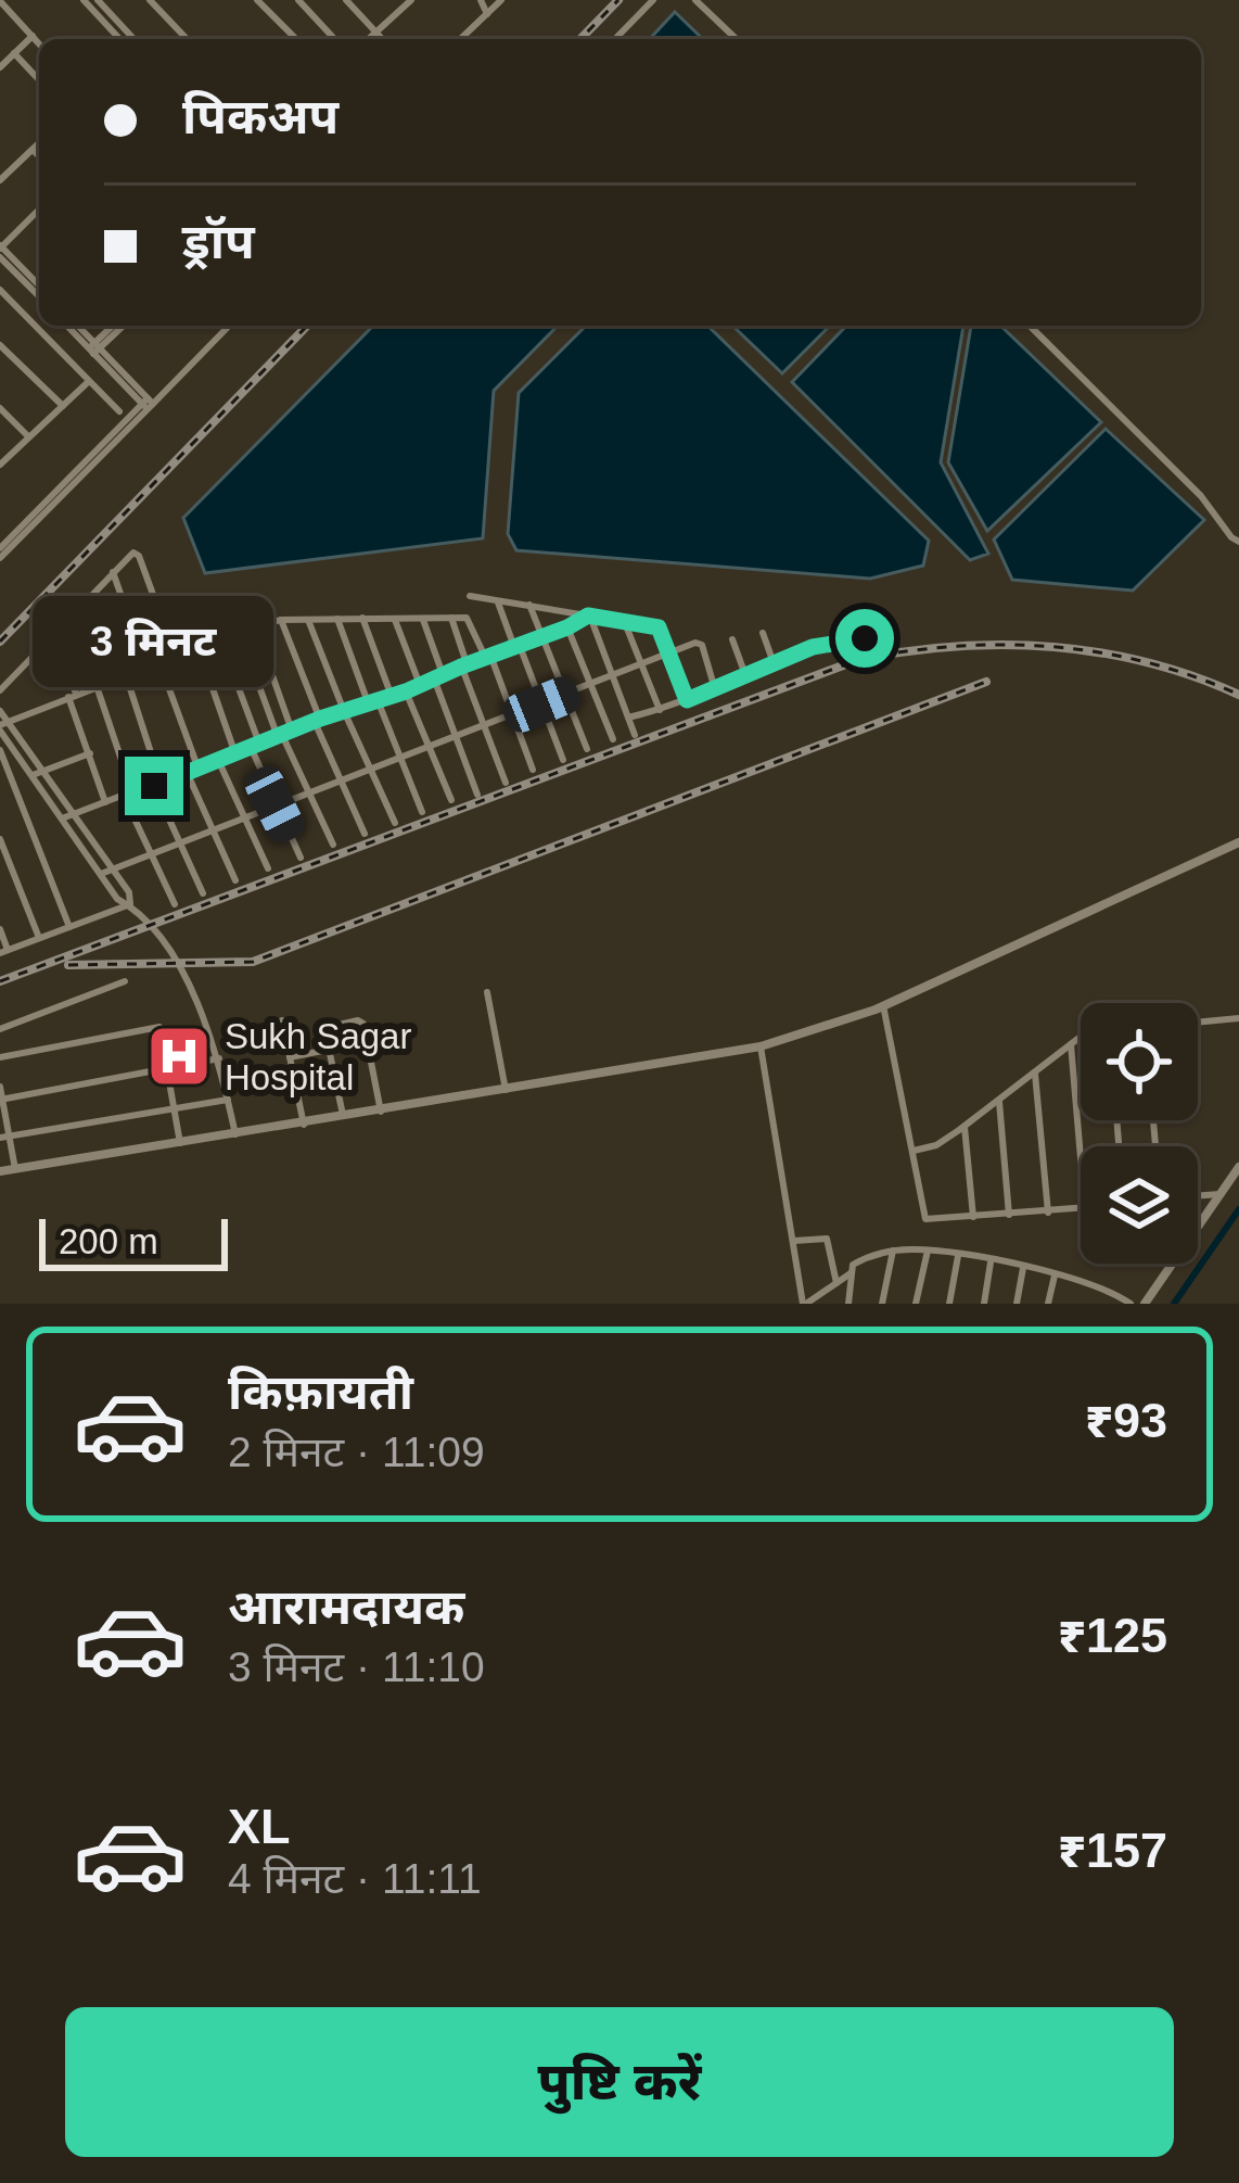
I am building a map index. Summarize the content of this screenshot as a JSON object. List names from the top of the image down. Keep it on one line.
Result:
{"places":{"hospital":["Sukh Sagar Hospital"]},"scale_bar":"200 m","page":{"banner":["पिकअप","ड्रॉप"],"bubble":"3 मिनट","scale":"200 m","list":[{"name":"किफ़ायती","note":"2 मिनट · 11:09","value":"₹93"},{"name":"आरामदायक","note":"3 मिनट · 11:10","value":"₹125"},{"name":"XL","note":"4 मिनट · 11:11","value":"₹157"}],"buttons":"पुष्टि करें"}}
